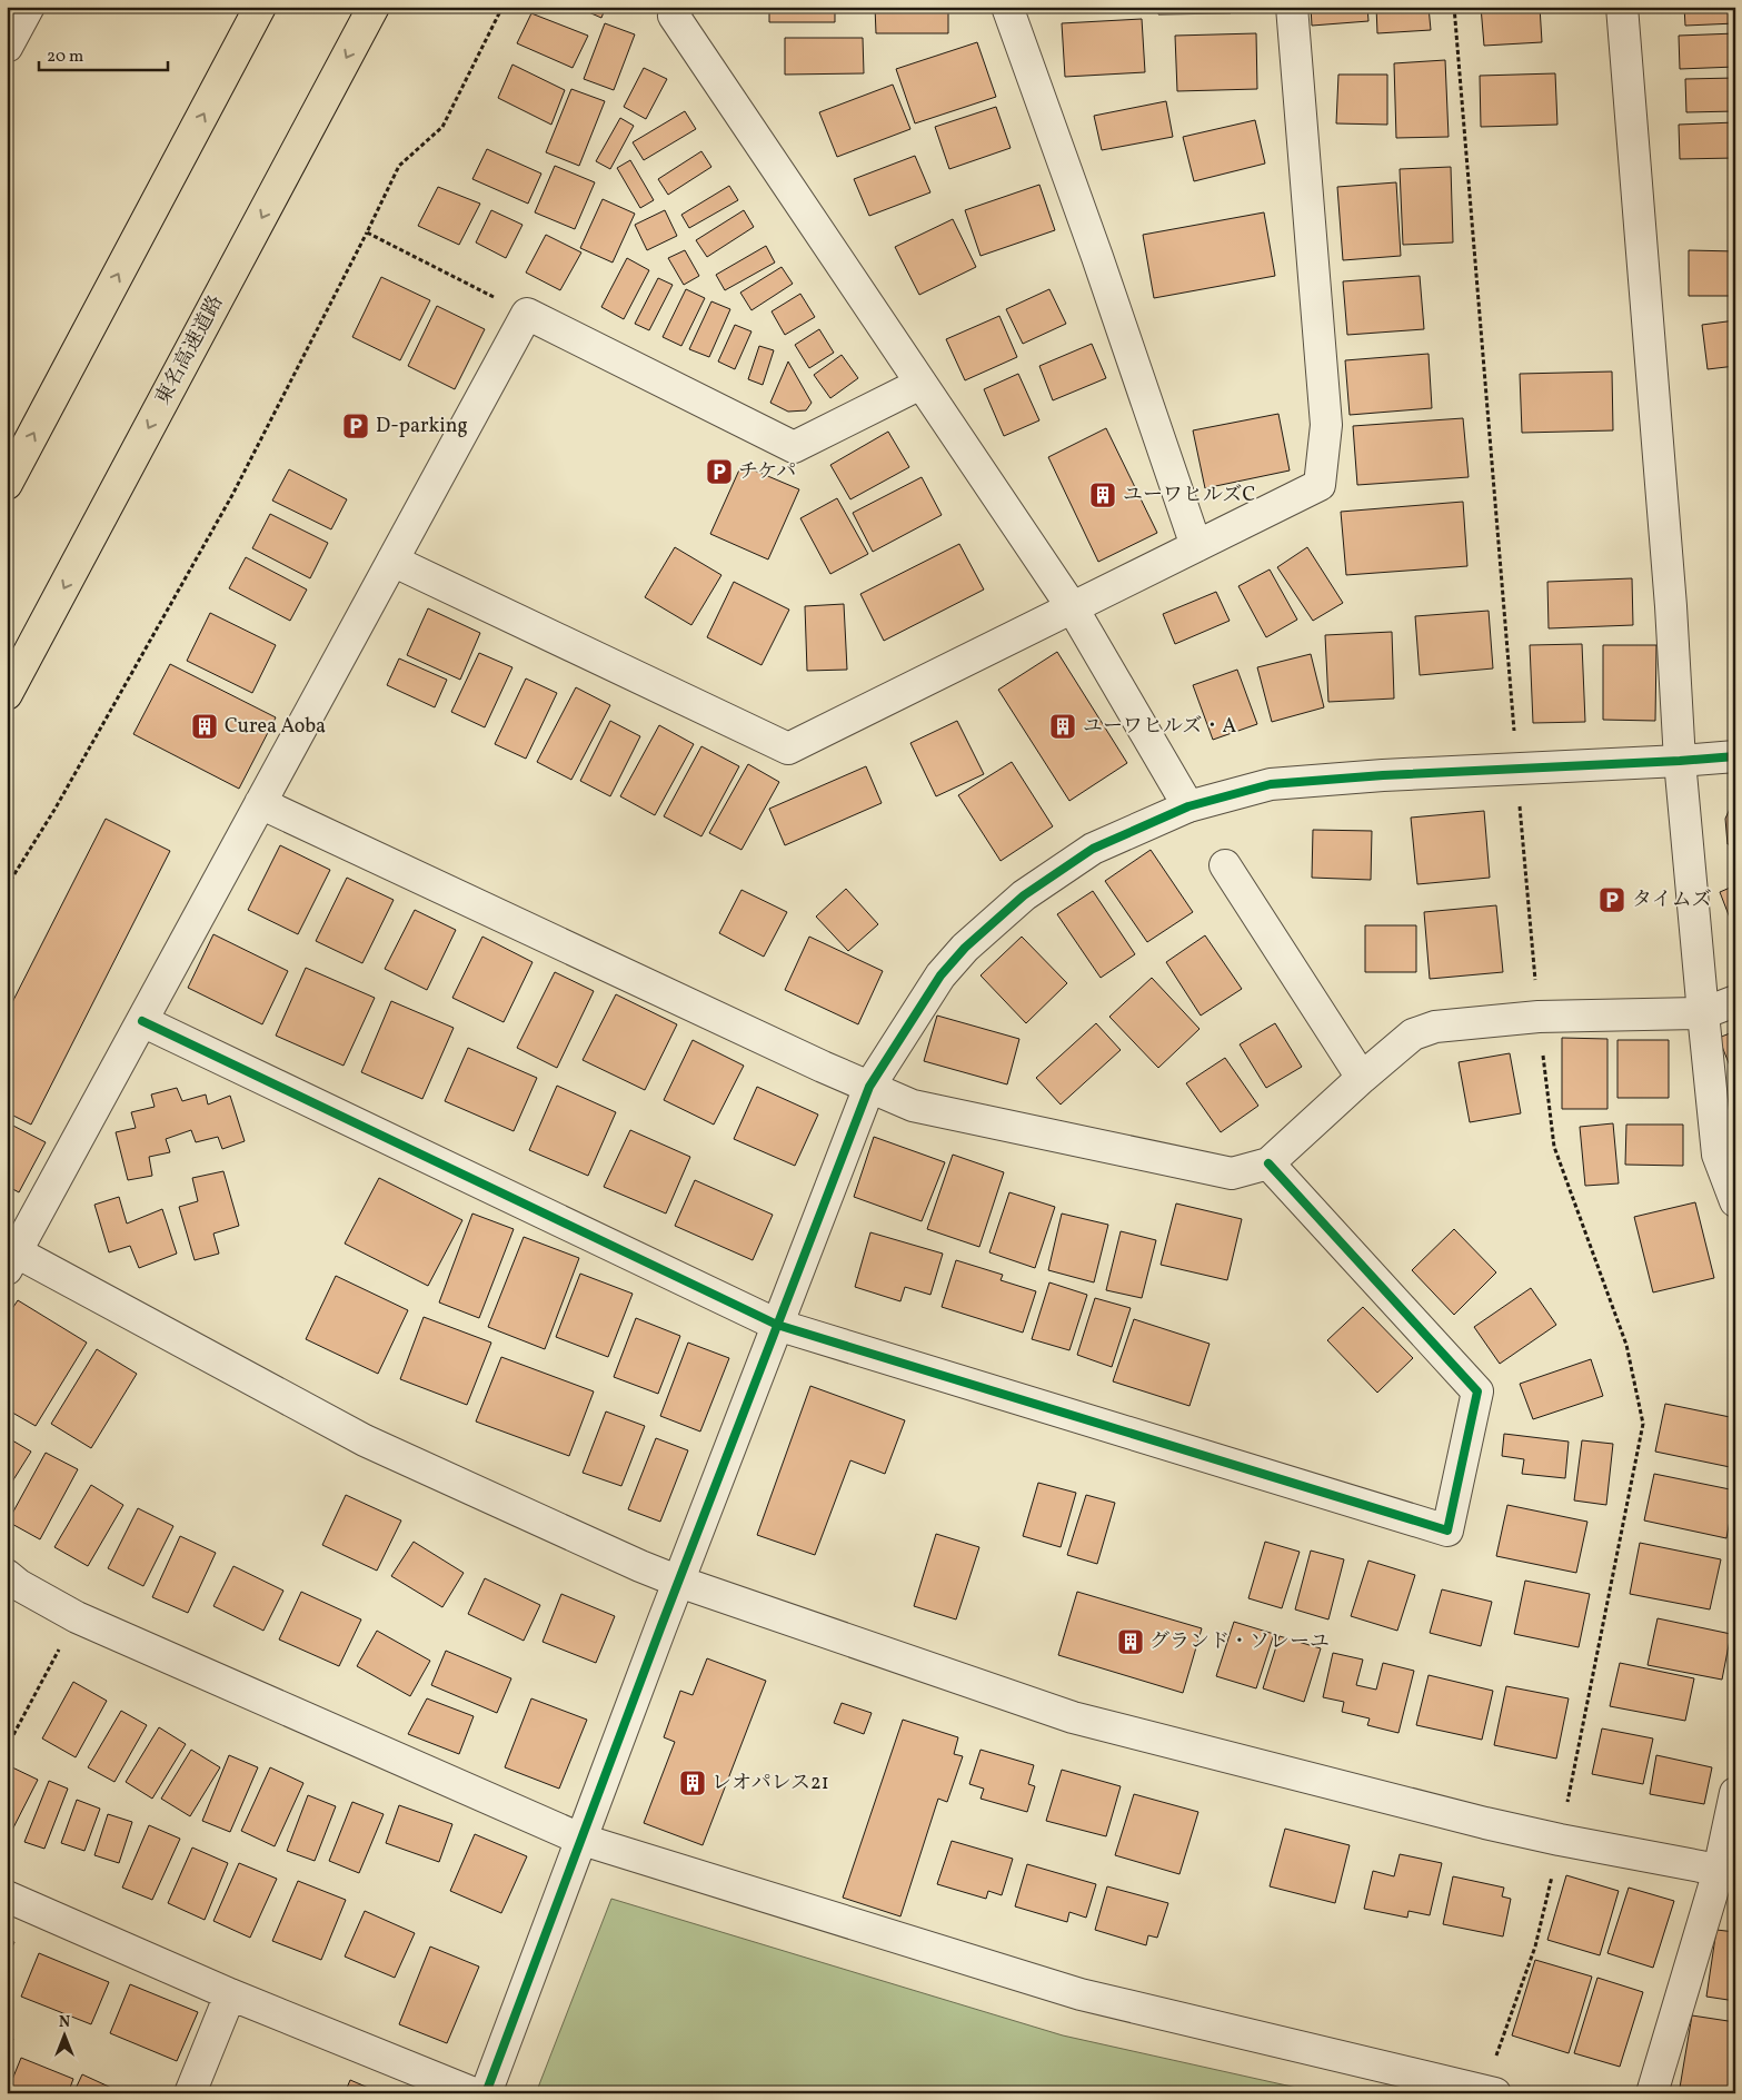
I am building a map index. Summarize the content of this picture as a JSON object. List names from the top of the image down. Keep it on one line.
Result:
{"streets":{"highway":["東名高速道路"]},"places":{"parking":["D-parking","チケパ","タイムズ"],"building":["ユーワヒルズC","Curea Aoba","ユーワヒルズ・A","グランド・ソレーユ","レオパレス21"]},"scale_bar":"20 m","north":"top"}
